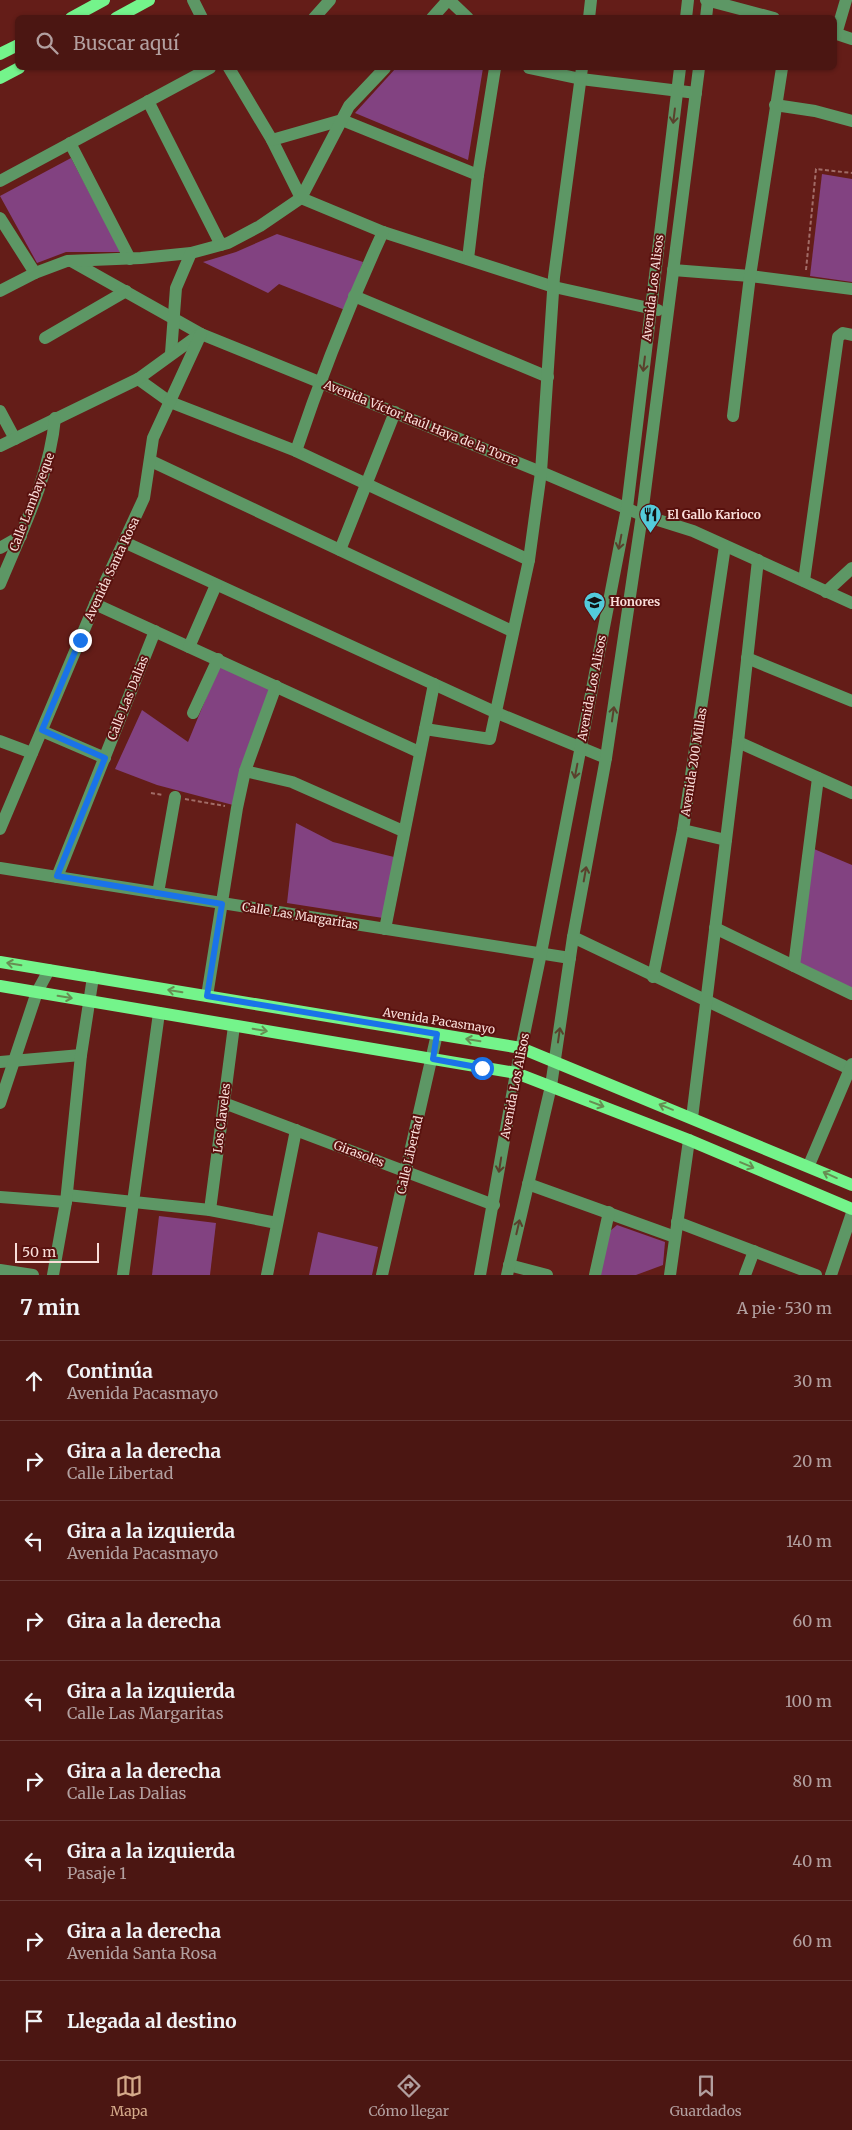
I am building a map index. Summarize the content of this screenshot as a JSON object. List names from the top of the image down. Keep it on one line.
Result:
{"streets":{"main road":["Avenida Pacasmayo"],"street":["Avenida Los Alisos","Avenida Víctor Raúl Haya de la Torre","Calle Lambayeque","Avenida Santa Rosa","Calle Las Dalias","Avenida 200 Millas","Calle Las Margaritas","Los Claveles","Girasoles","Calle Libertad"]},"crossings":[["Avenida Los Alisos","Avenida Víctor Raúl Haya de la Torre"],["Avenida Los Alisos","Calle Las Margaritas"],["Avenida Los Alisos","Avenida Pacasmayo"],["Avenida Los Alisos","Girasoles"],["Avenida Víctor Raúl Haya de la Torre","Avenida Santa Rosa"],["Avenida Víctor Raúl Haya de la Torre","Avenida 200 Millas"],["Calle Las Dalias","Calle Las Margaritas"],["Avenida Pacasmayo","Calle Libertad"],["Los Claveles","Girasoles"],["Girasoles","Calle Libertad"]],"places":{"restaurant":["El Gallo Karioco"],"school or university":["Honores"]},"scale_bar":"50 m","page":{"search":"Buscar aquí","scale":"50 m","heading":["7 min","A pie · 530 m"],"list":[["Continúa","Avenida Pacasmayo","30 m"],["Gira a la derecha","Calle Libertad","20 m"],["Gira a la izquierda","Avenida Pacasmayo","140 m"],["Gira a la derecha","60 m"],["Gira a la izquierda","Calle Las Margaritas","100 m"],["Gira a la derecha","Calle Las Dalias","80 m"],["Gira a la izquierda","Pasaje 1","40 m"],["Gira a la derecha","Avenida Santa Rosa","60 m"],"Llegada al destino"],"nav":["Mapa","Cómo llegar","Guardados"]}}
